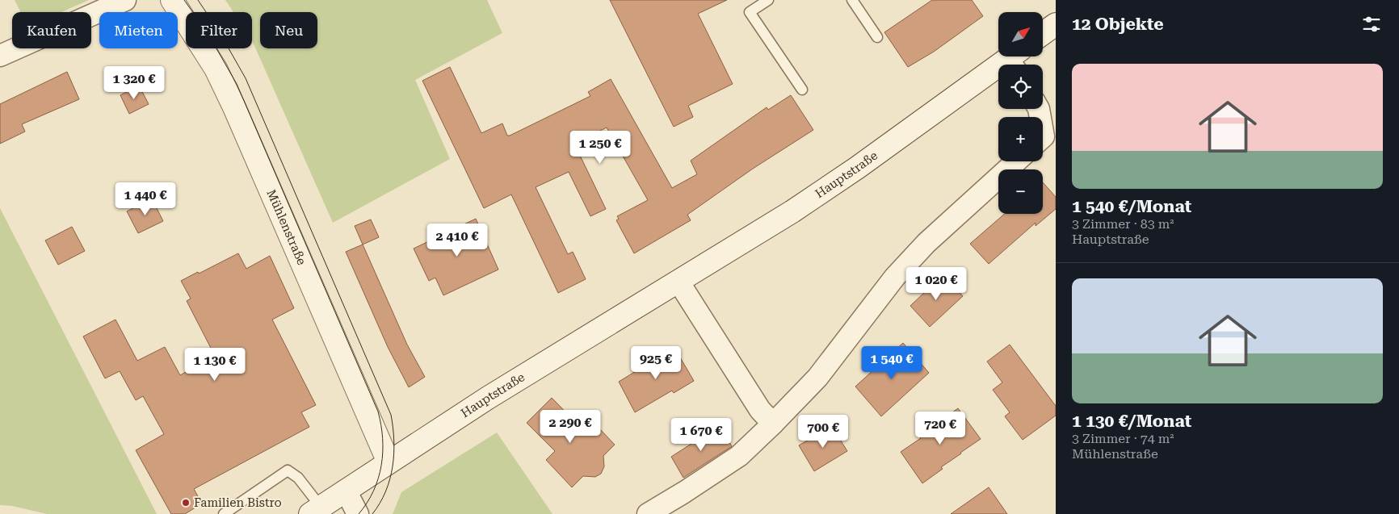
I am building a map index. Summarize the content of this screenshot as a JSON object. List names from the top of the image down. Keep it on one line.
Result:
{"streets":{"main road":["Hauptstraße","Mühlenstraße"]},"crossings":[["Hauptstraße","Mühlenstraße"]],"places":["Familien Bistro"],"north":"top right","page":{"heading":"12 Objekte","map_buttons":["+","−"],"chip":["Kaufen","Mieten","Filter","Neu"],"list":[{"name":"1 540 €/Monat","note":"3 Zimmer · 83 m² · Hauptstraße"},{"name":"1 130 €/Monat","note":"3 Zimmer · 74 m² · Mühlenstraße"}],"price":["1 320 €","1 250 €","1 440 €","2 410 €","1 020 €","925 €","1 540 €","1 130 €","2 290 €","720 €","700 €","1 670 €"]}}
